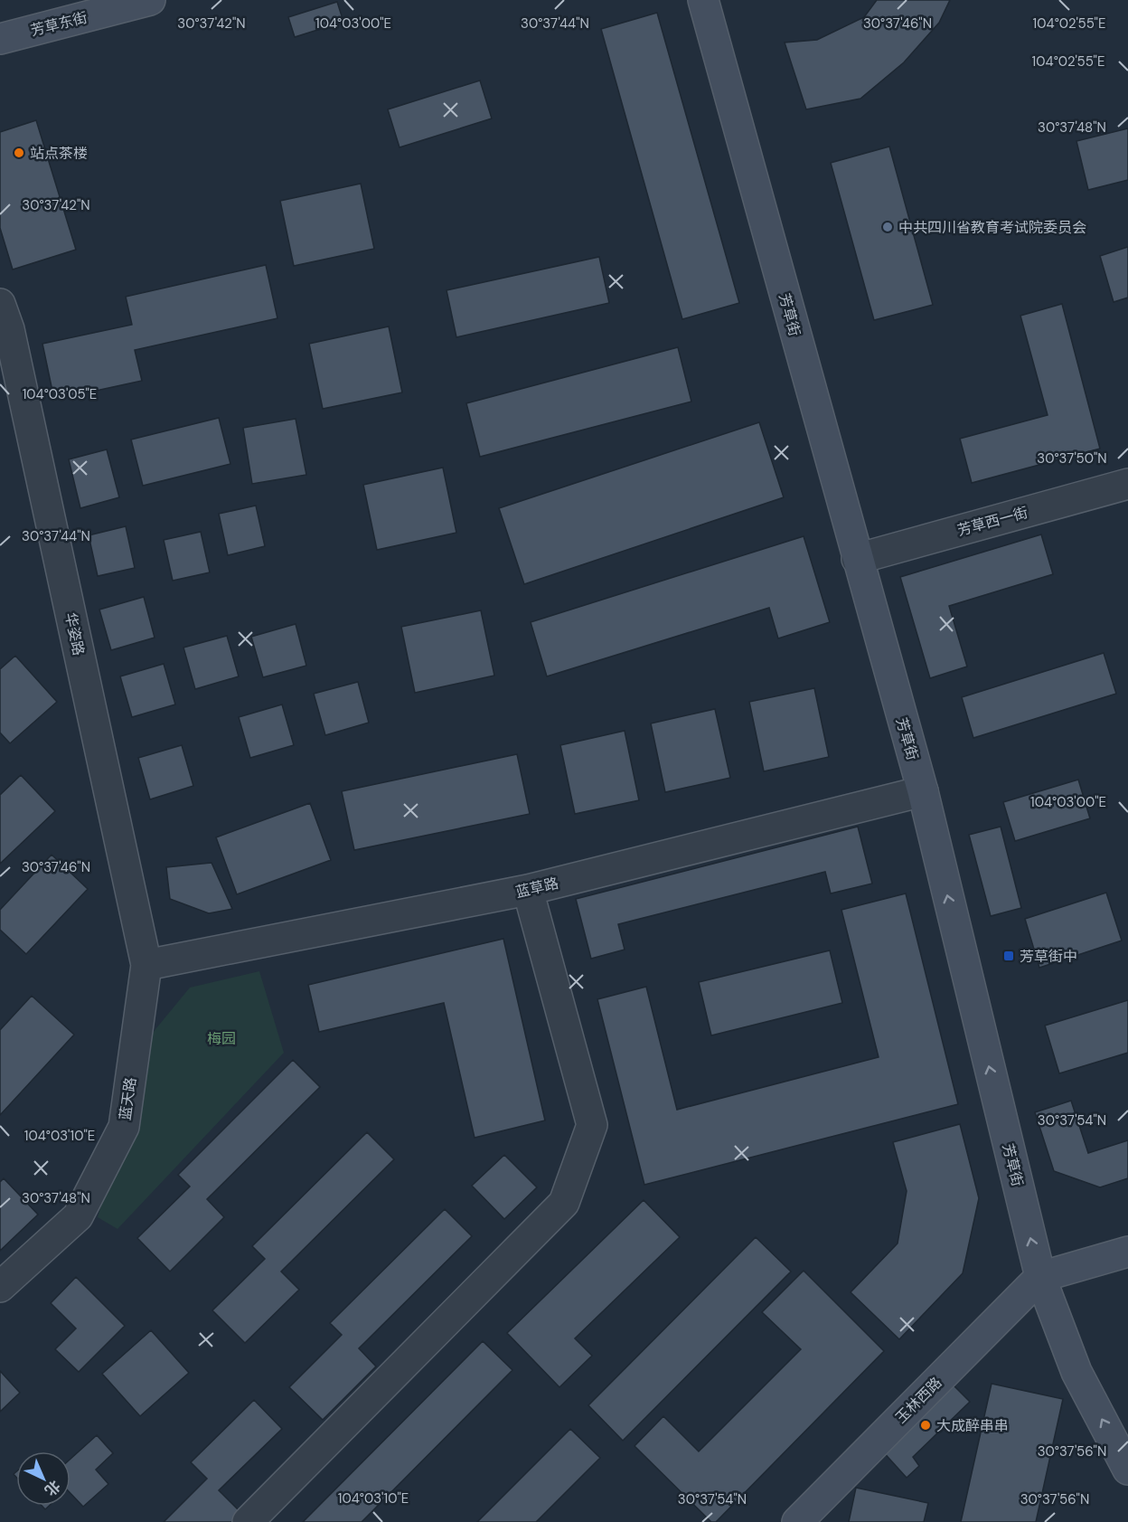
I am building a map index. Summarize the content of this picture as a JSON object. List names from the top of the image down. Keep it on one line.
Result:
{"streets":{"street":["芳草东街","芳草街","芳草西一街","华姿路","蓝草路","蓝天路","玉林西路"]},"crossings":[["芳草街","芳草西一街"],["芳草街","蓝草路"],["芳草街","玉林西路"],["华姿路","蓝草路"],["华姿路","蓝天路"],["蓝草路","蓝天路"]],"one_way":["芳草街"],"parks":["梅园"],"places":{"other":["站点茶楼","中共四川省教育考试院委员会","大成醉串串"],"transit":["芳草街中"]},"north":"bottom right","coordinates":["30°37'42\"N","30°37'44\"N","30°37'46\"N","104°03'00\"E","104°02'55\"E","30°37'48\"N","104°03'05\"E","30°37'50\"N","30°37'54\"N","104°03'10\"E","30°37'56\"N"]}
